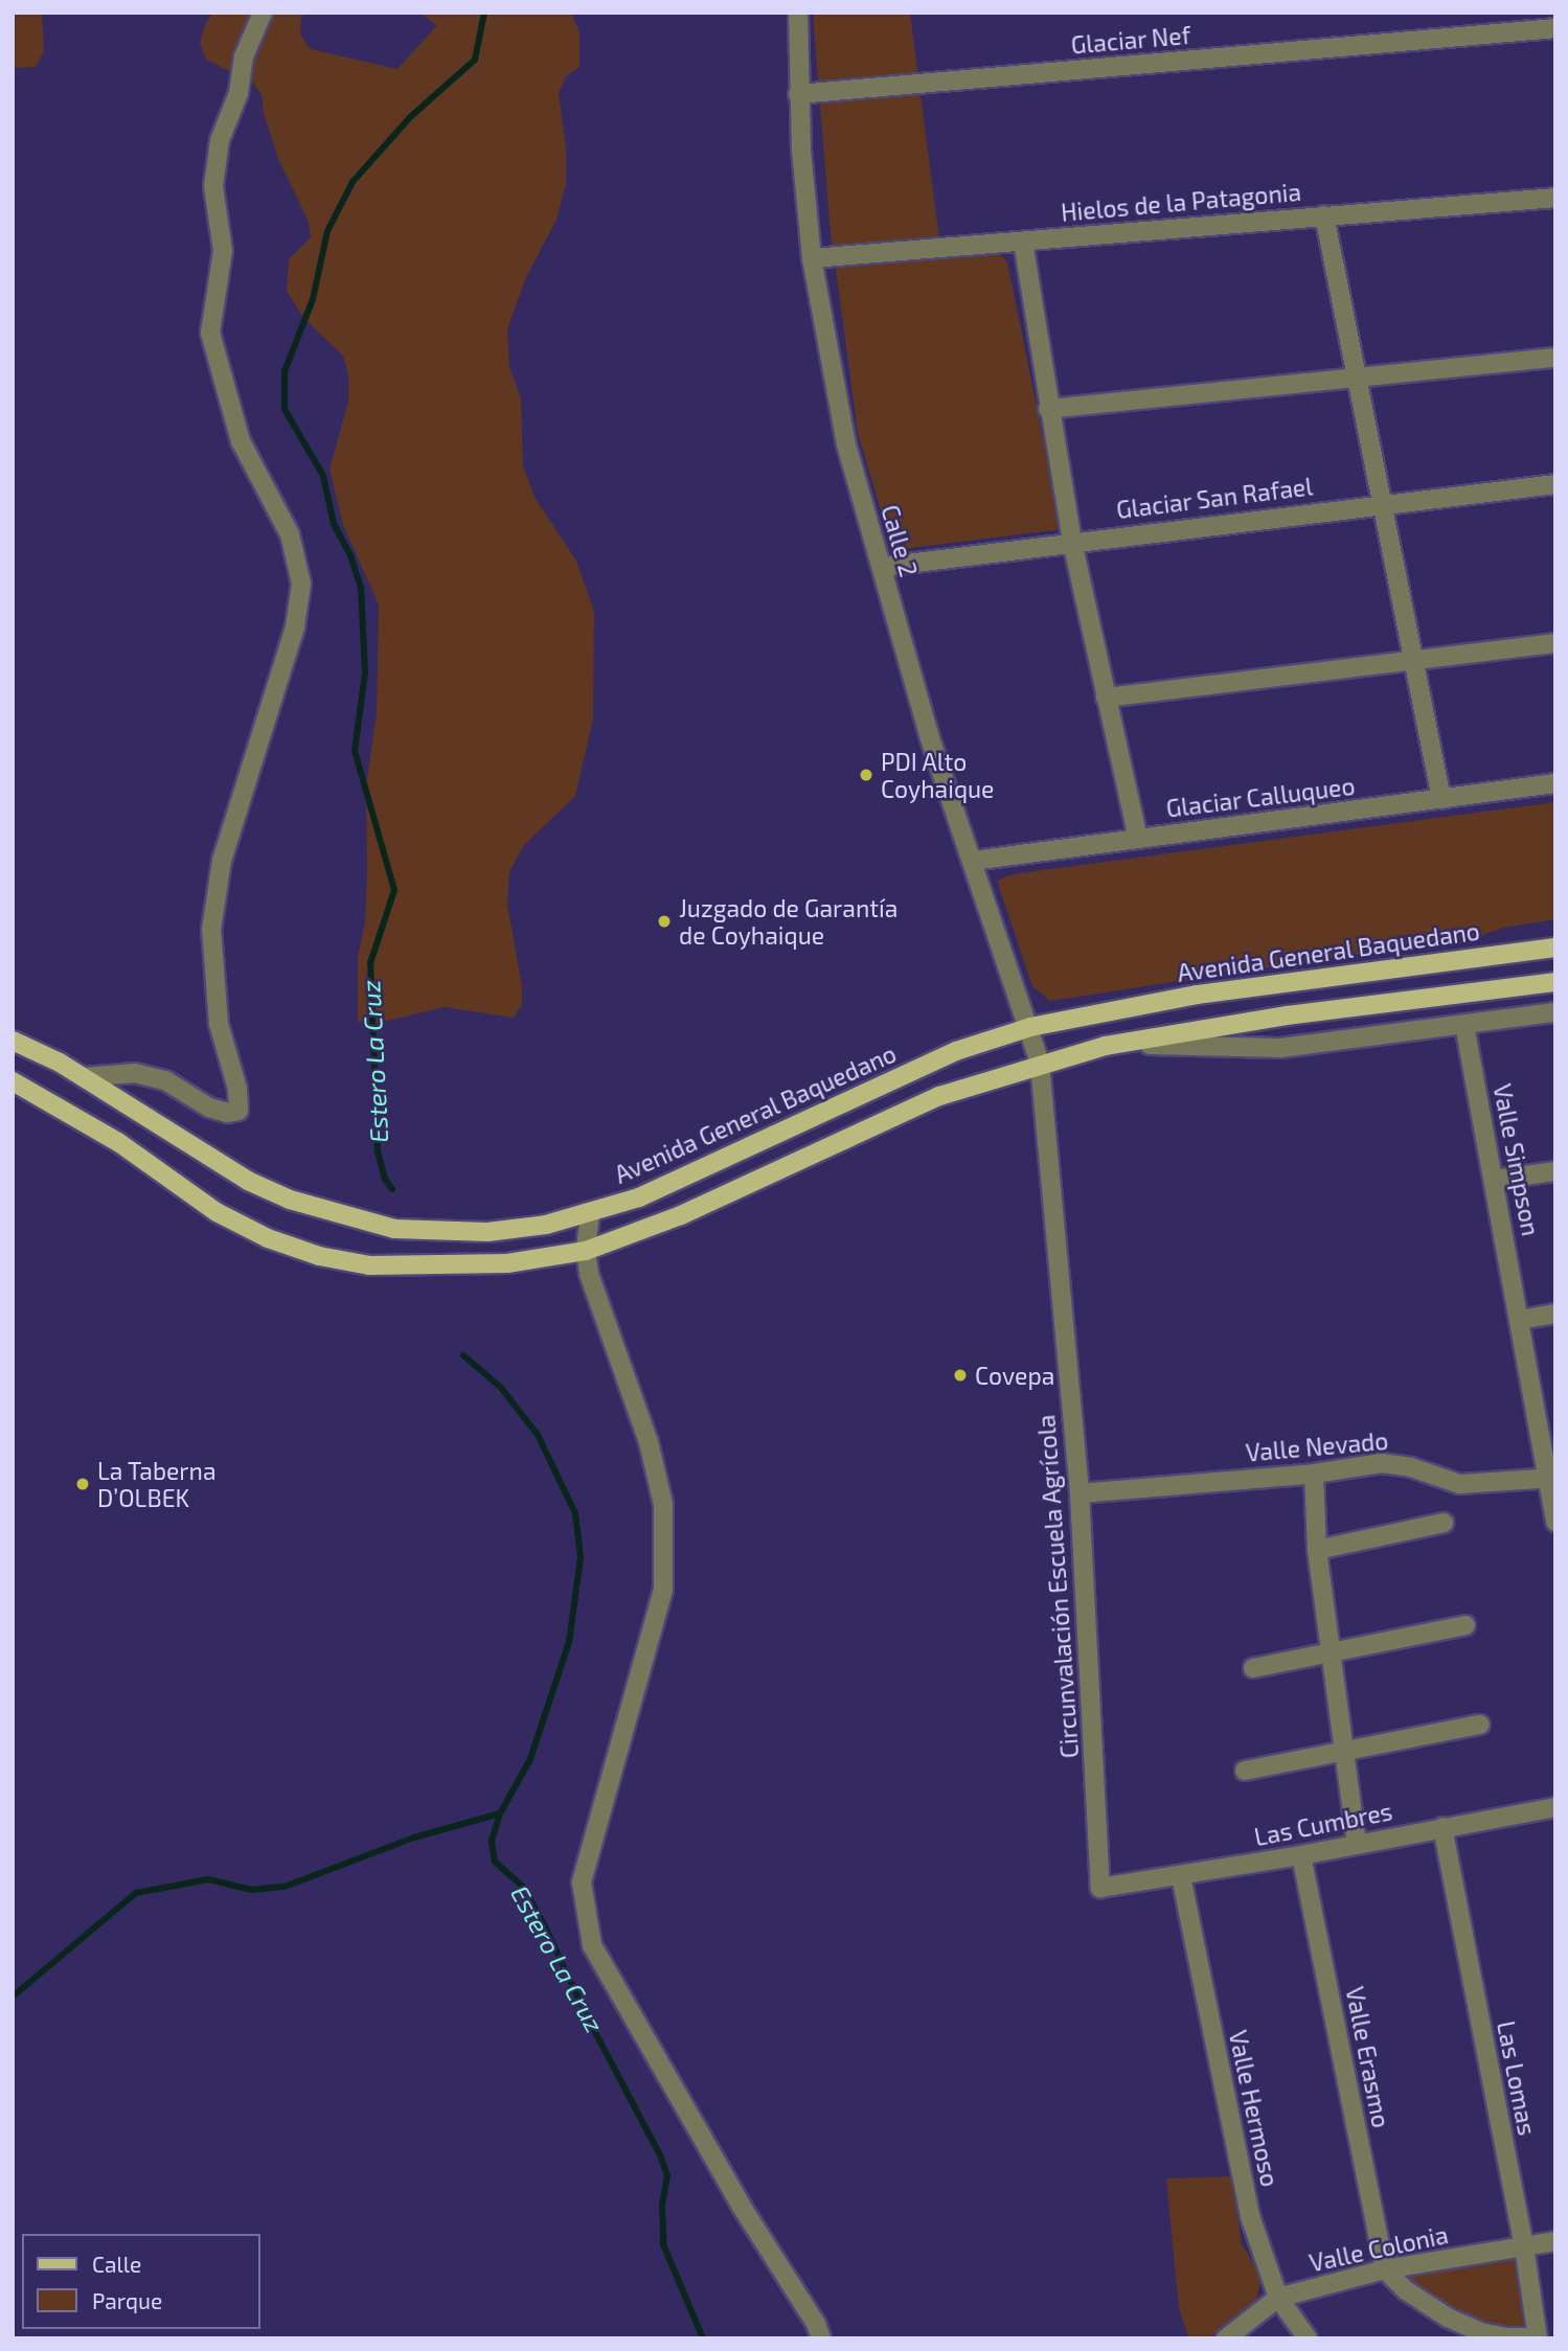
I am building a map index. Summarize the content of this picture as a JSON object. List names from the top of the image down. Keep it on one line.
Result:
{"streets":{"main road":["Avenida General Baquedano"],"street":["Glaciar Nef","Hielos de la Patagonia","Glaciar San Rafael","Calle 2","Glaciar Calluqueo","Valle Simpson","Valle Nevado","Circunvalación Escuela Agrícola","Las Cumbres","Valle Erasmo","Las Lomas","Valle Hermoso","Valle Colonia"]},"crossings":[["Glaciar Nef","Calle 2"],["Hielos de la Patagonia","Calle 2"],["Glaciar San Rafael","Calle 2"],["Calle 2","Glaciar Calluqueo"],["Calle 2","Avenida General Baquedano"],["Calle 2","Circunvalación Escuela Agrícola"],["Valle Simpson","Valle Nevado"],["Valle Nevado","Circunvalación Escuela Agrícola"],["Circunvalación Escuela Agrícola","Las Cumbres"],["Las Cumbres","Valle Erasmo"],["Las Cumbres","Las Lomas"],["Las Cumbres","Valle Hermoso"],["Valle Erasmo","Valle Colonia"],["Las Lomas","Valle Colonia"],["Valle Hermoso","Valle Colonia"]],"water":["Estero La Cruz"],"places":["PDI Alto Coyhaique","Juzgado de Garantía de Coyhaique","Covepa","La Taberna D’OLBEK"],"legend":["Calle","Parque"]}
